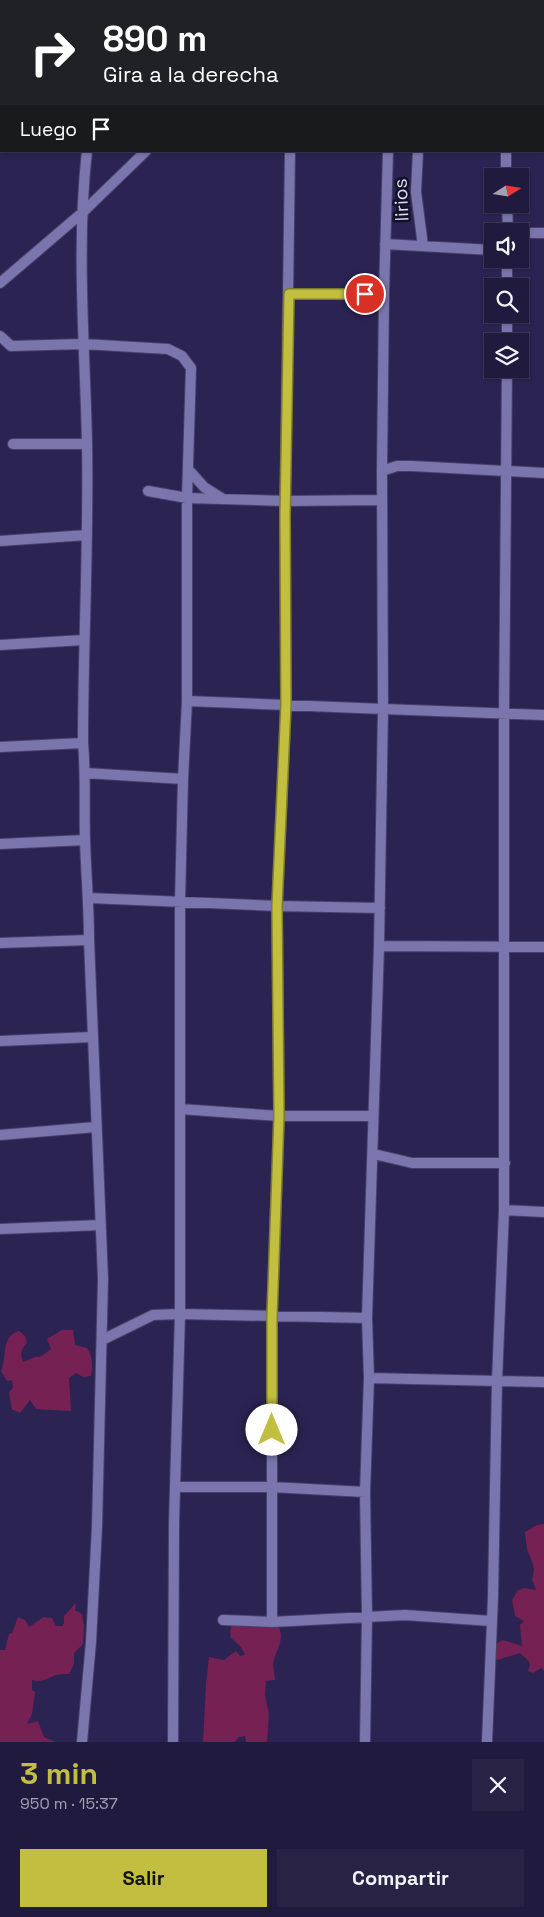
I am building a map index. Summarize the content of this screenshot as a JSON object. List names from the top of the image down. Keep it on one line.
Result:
{"streets":{"street":["lirios"]},"north":"right","page":{"turn":["890 m","Gira a la derecha"],"then":"Luego","heading":["3 min","950 m · 15:37"],"buttons":["Salir","Compartir"]}}
